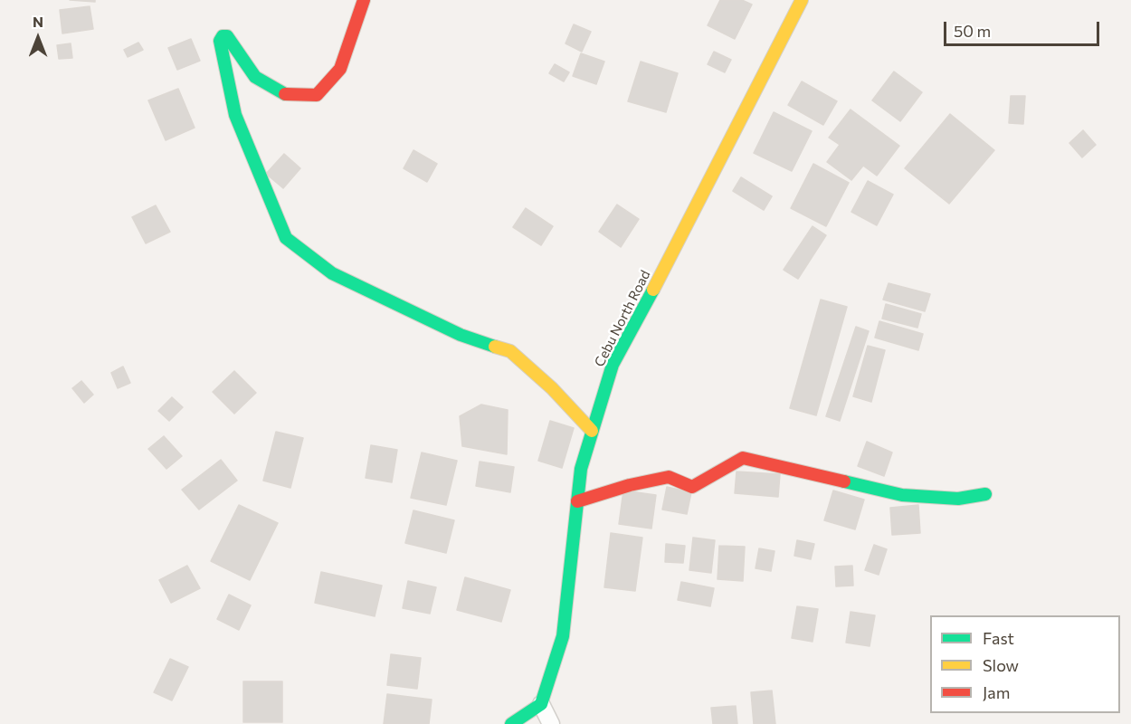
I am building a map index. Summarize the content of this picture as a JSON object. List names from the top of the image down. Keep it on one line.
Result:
{"streets":{"street":["Cebu North Road"]},"legend":["Fast","Slow","Jam"],"scale_bar":"50 m","north":"top"}
